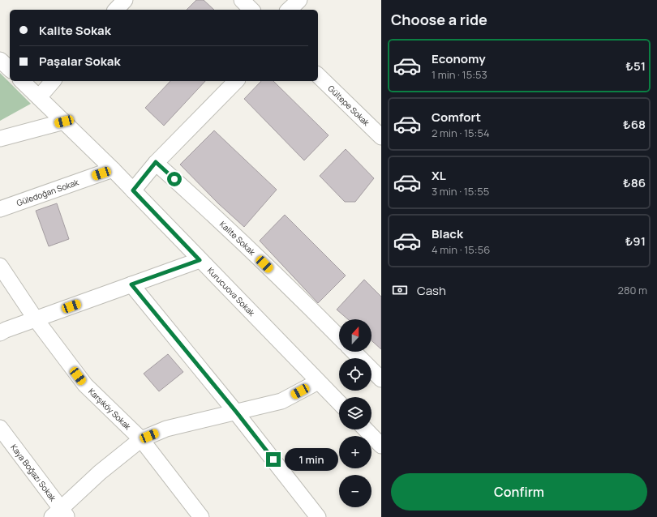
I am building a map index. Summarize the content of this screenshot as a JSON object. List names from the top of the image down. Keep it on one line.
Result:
{"streets":{"street":["Gültepe Sokak","Güledoğan Sokak","Kalite Sokak","Kurucuova Sokak","Karşıköy Sokak","Kaya Boğazı Sokak"]},"crossings":[["Güledoğan Sokak","Kurucuova Sokak"]],"north":"top","page":{"heading":"Choose a ride","banner":["Kalite Sokak","Paşalar Sokak"],"list":[{"name":"Economy","note":"1 min · 15:53","value":"₺51"},{"name":"Comfort","note":"2 min · 15:54","value":"₺68"},{"name":"XL","note":"3 min · 15:55","value":"₺86"},{"name":"Black","note":"4 min · 15:56","value":"₺91"}],"pay":["Cash","280 m"],"map_buttons":["+","−"],"bubble":"1 min","buttons":"Confirm"}}
